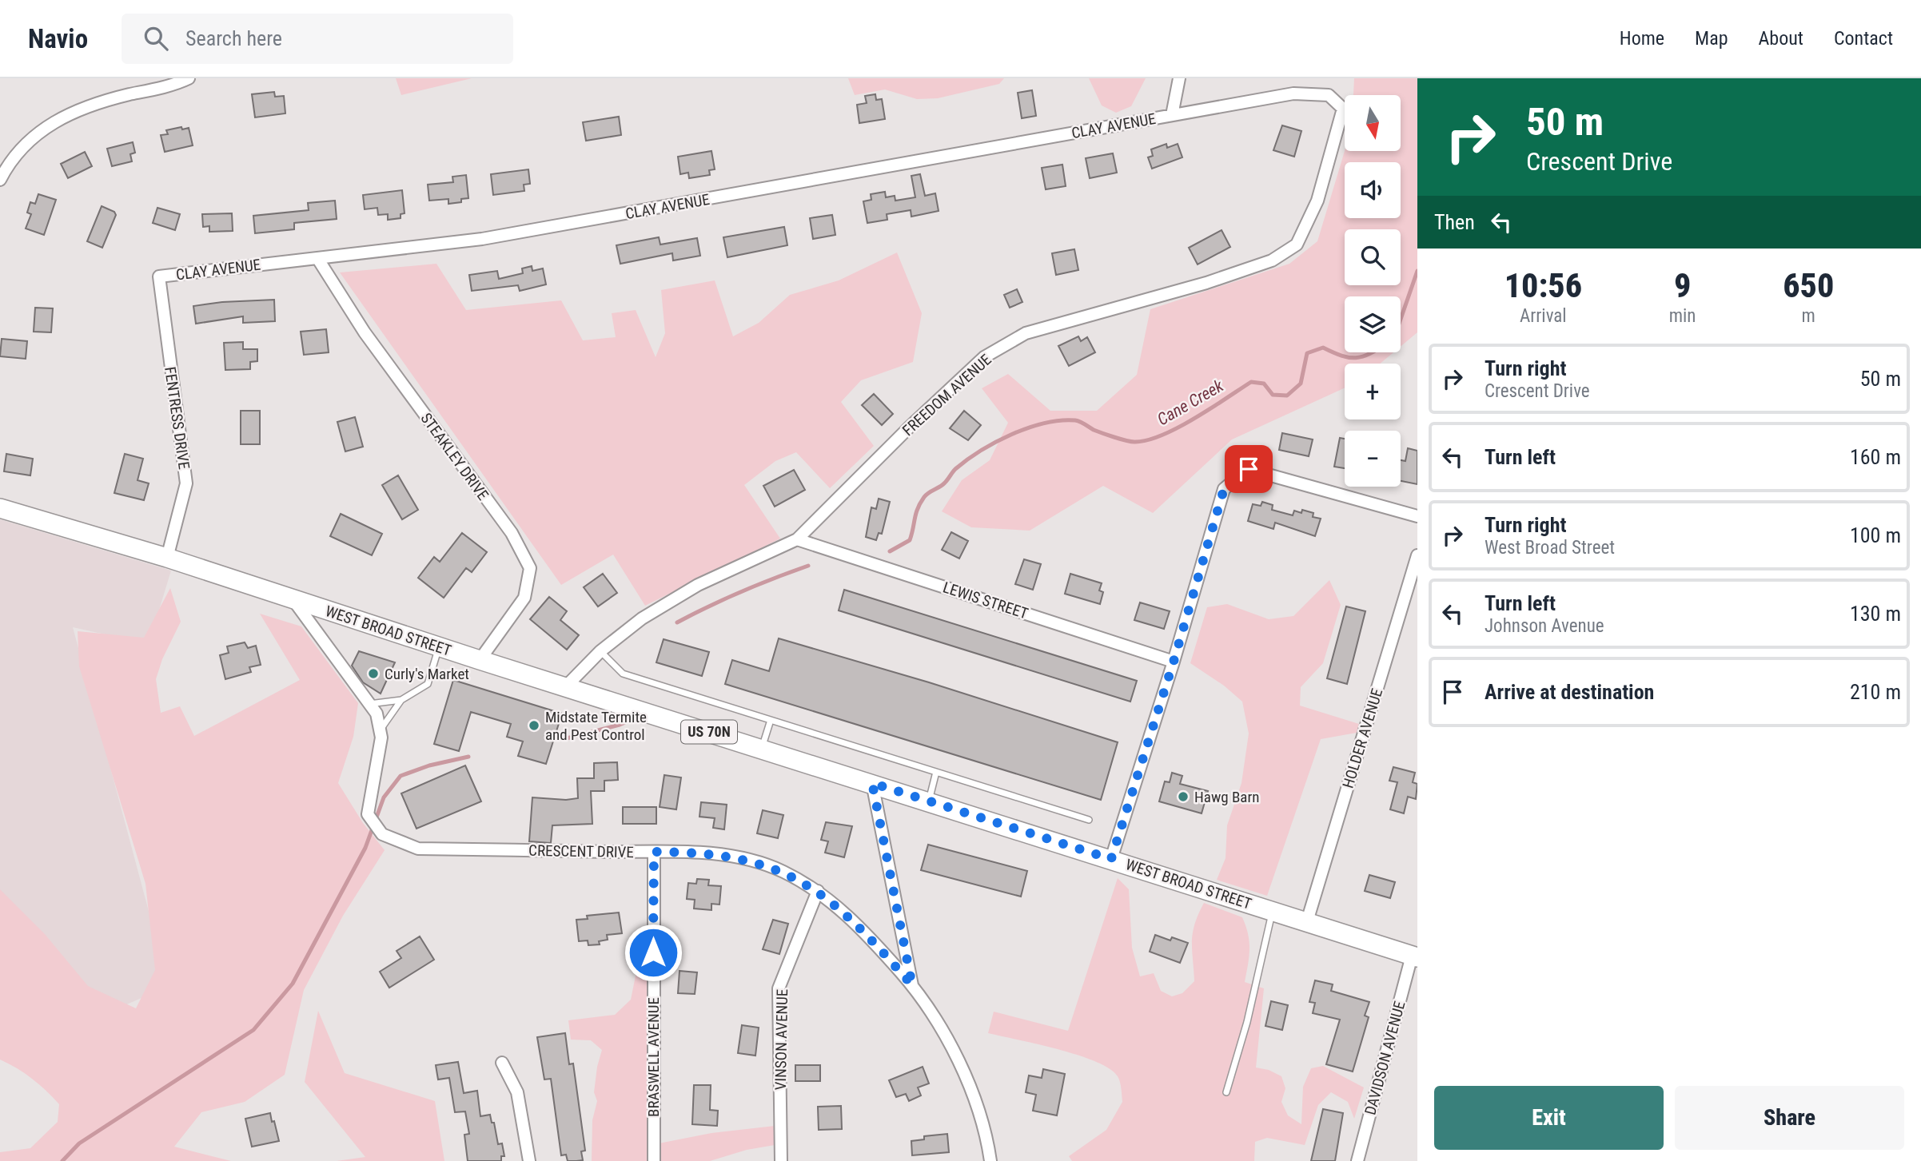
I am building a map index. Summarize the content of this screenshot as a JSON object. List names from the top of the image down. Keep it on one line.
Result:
{"streets":{"main road":["WEST BROAD STREET","US 70N"],"street":["CLAY AVENUE","FREEDOM AVENUE","FENTRESS DRIVE","STEAKLEY DRIVE","LEWIS STREET","HOLDER AVENUE","CRESCENT DRIVE","VINSON AVENUE","BRASWELL AVENUE","DAVIDSON AVENUE"]},"crossings":[["CLAY AVENUE","FREEDOM AVENUE"],["CLAY AVENUE","FENTRESS DRIVE"],["CLAY AVENUE","STEAKLEY DRIVE"],["FREEDOM AVENUE","LEWIS STREET"],["FREEDOM AVENUE","WEST BROAD STREET"],["FENTRESS DRIVE","WEST BROAD STREET"],["STEAKLEY DRIVE","WEST BROAD STREET"],["WEST BROAD STREET","HOLDER AVENUE"],["WEST BROAD STREET","CRESCENT DRIVE"],["WEST BROAD STREET","DAVIDSON AVENUE"],["CRESCENT DRIVE","VINSON AVENUE"],["CRESCENT DRIVE","BRASWELL AVENUE"]],"water":["Cane Creek"],"places":["Curly's Market","Midstate Termite and Pest Control","Hawg Barn"],"north":"bottom","page":{"header":"Navio","search":"Search here","nav":["Home","Map","About","Contact"],"turn":["50 m","Crescent Drive"],"map_buttons":["+","−"],"then":"Then","eta":["10:56","Arrival","9","min","650","m"],"list":[{"name":"Turn right","note":"Crescent Drive","value":"50 m"},{"name":"Turn left","value":"160 m"},{"name":"Turn right","note":"West Broad Street","value":"100 m"},{"name":"Turn left","note":"Johnson Avenue","value":"130 m"},{"name":"Arrive at destination","value":"210 m"}],"buttons":["Exit","Share"]}}
